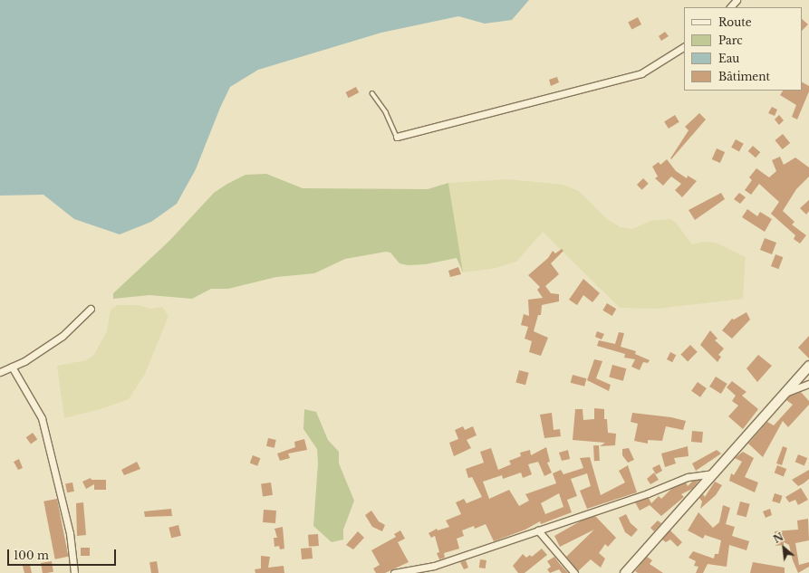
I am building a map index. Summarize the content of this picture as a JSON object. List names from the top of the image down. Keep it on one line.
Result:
{"legend":["Route","Parc","Eau","Bâtiment"],"scale_bar":"100 m","north":"top left"}
